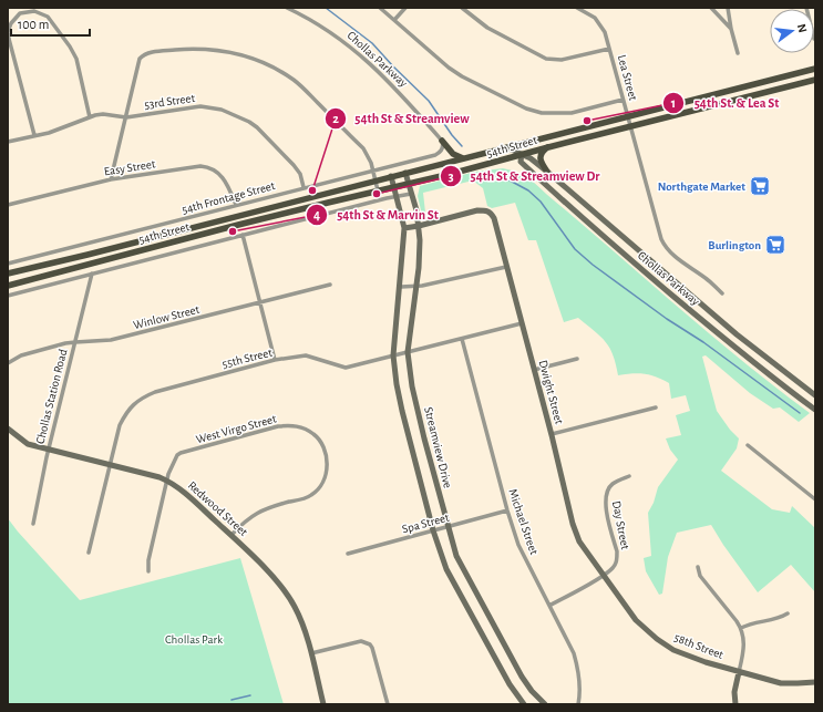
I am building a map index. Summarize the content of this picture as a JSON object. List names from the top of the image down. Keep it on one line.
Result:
{"streets":{"main road":["Chollas Parkway","54th Street","Dwight Street","Streamview Drive","Redwood Street","58th Street"],"street":["Lea Street","53rd Street","Easy Street","54th Frontage Street","Winlow Street","55th Street","Chollas Station Road","West Virgo Street","Michael Street","Spa Street","Day Street"]},"crossings":[["Chollas Parkway","54th Street"],["Chollas Parkway","54th Frontage Street"],["Lea Street","54th Street"],["53rd Street","54th Frontage Street"],["54th Street","Streamview Drive"],["Easy Street","54th Frontage Street"],["Winlow Street","Chollas Station Road"],["55th Street","Dwight Street"],["55th Street","Streamview Drive"],["55th Street","Redwood Street"],["55th Street","Michael Street"],["Dwight Street","Streamview Drive"],["Dwight Street","Day Street"],["Dwight Street","58th Street"],["Chollas Station Road","Redwood Street"],["West Virgo Street","Redwood Street"],["Streamview Drive","Spa Street"],["Michael Street","Spa Street"],["Michael Street","Day Street"],["Day Street","58th Street"]],"parks":["Chollas Park"],"places":{"other":["54th St. & Lea St","54th St & Streamview","54th St & Streamview Dr","54th St & Marvin St"],"supermarket":["Northgate Market","Burlington"]},"scale_bar":"100 m","north":"right"}
